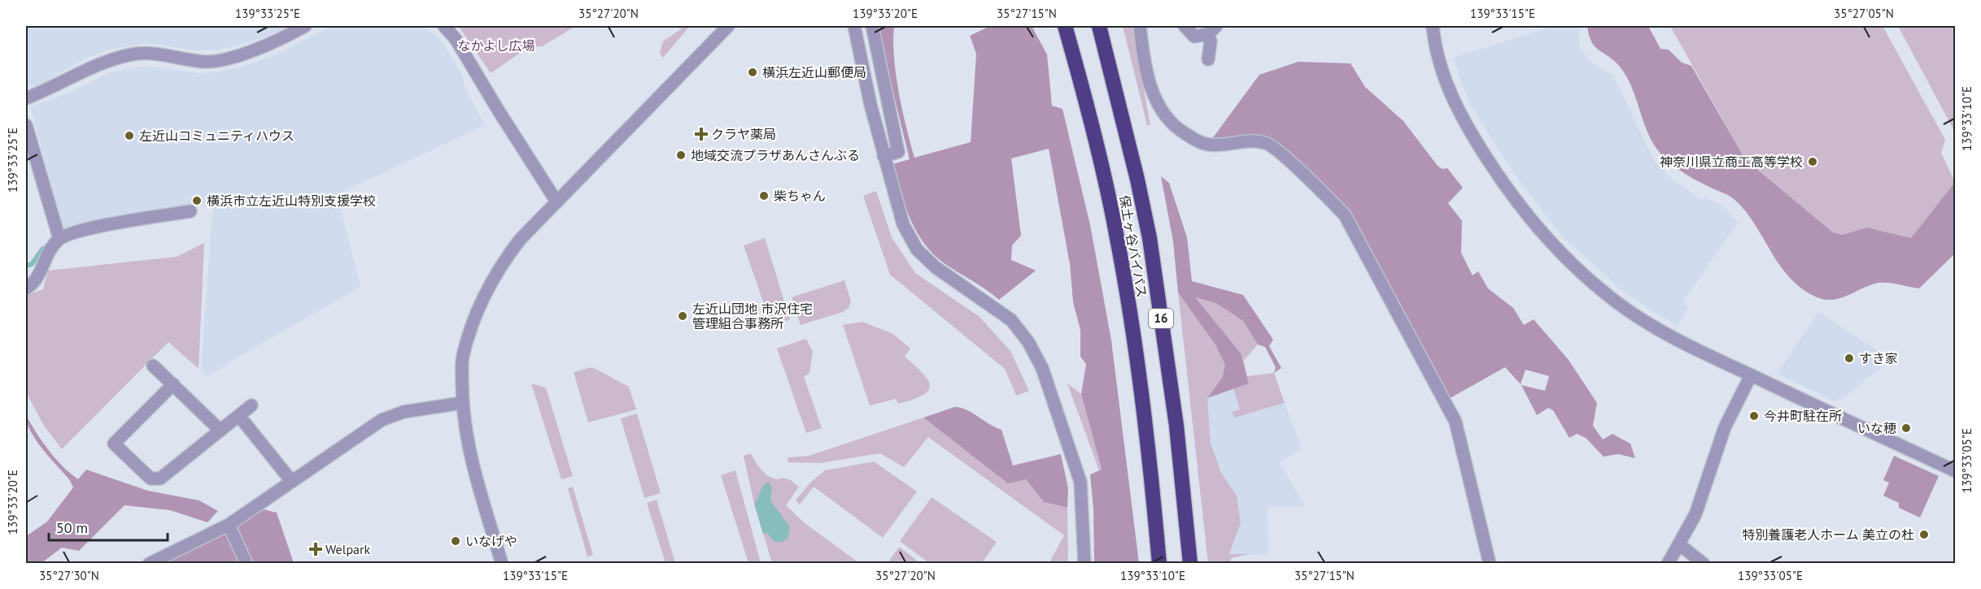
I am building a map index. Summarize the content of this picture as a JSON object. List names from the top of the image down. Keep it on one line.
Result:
{"streets":{"highway":["保土ヶ谷バイパス","16"]},"parks":["なかよし広場"],"places":{"other":["横浜左近山郵便局","左近山コミュニティハウス","地域交流プラザあんさんぶる","神奈川県立商工高等学校","柴ちゃん","横浜市立左近山特別支援学校","左近山団地 市沢住宅 管理組合事務所","すき家","今井町駐在所","いな穂","特別養護老人ホーム 美立の杜","いなげや"],"health":["クラヤ薬局","Welpark"]},"scale_bar":"50 m","coordinates":["139°33'25\"E","35°27'20\"N","139°33'20\"E","35°27'15\"N","139°33'15\"E","35°27'05\"N","139°33'10\"E","139°33'05\"E","35°27'30\"N"]}
